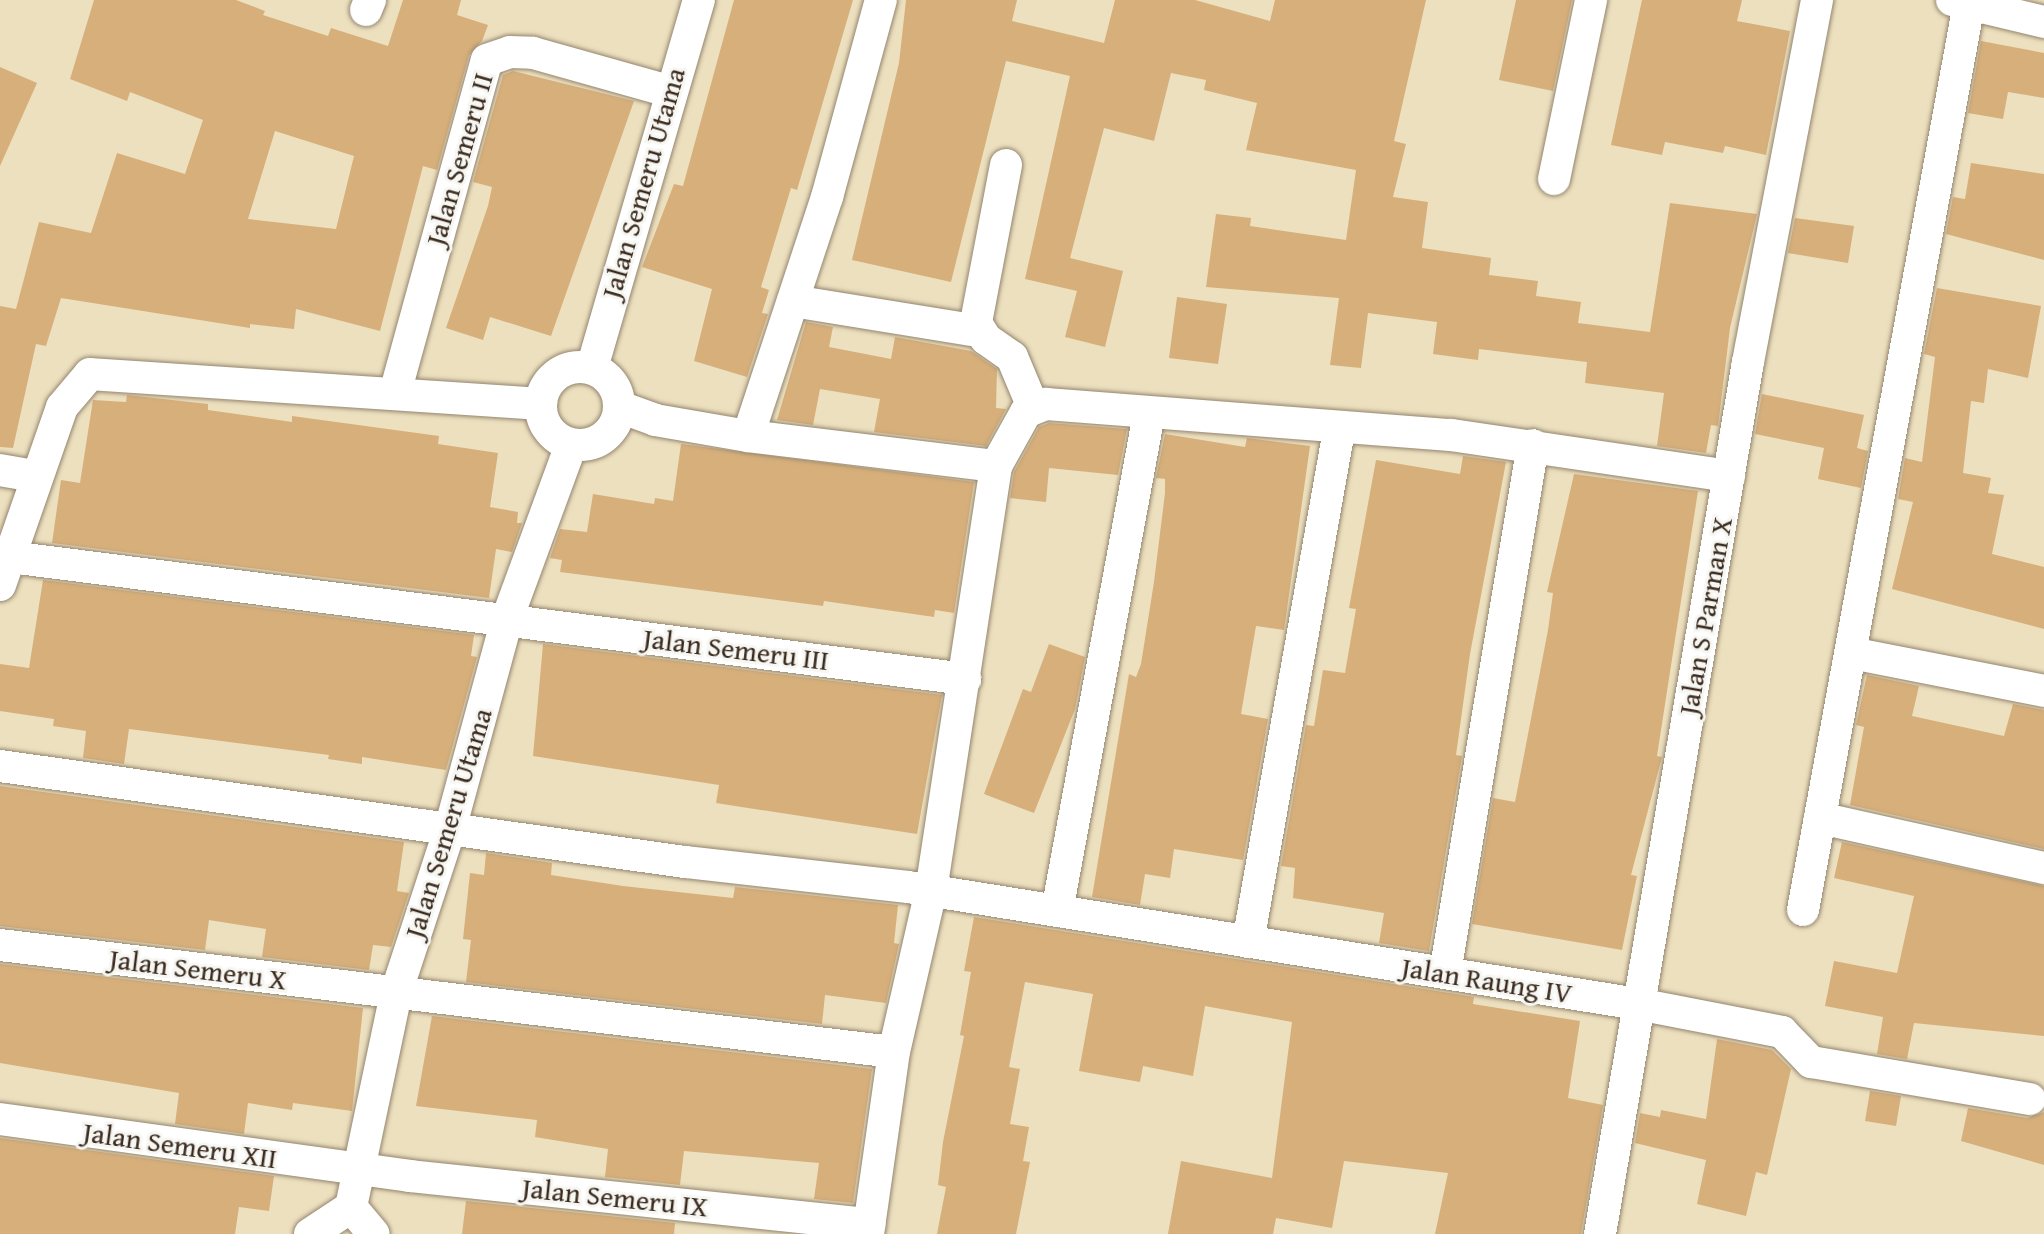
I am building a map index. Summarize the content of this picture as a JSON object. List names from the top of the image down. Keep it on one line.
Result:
{"streets":{"street":["Jalan Semeru II","Jalan Semeru Utama","Jalan S Parman X","Jalan Semeru III","Jalan Semeru X","Jalan Raung IV","Jalan Semeru XII","Jalan Semeru IX"]},"crossings":[["Jalan Semeru II","Jalan Semeru Utama"],["Jalan Semeru Utama","Jalan Semeru III"],["Jalan Semeru Utama","Jalan Semeru X"],["Jalan Semeru Utama","Jalan Raung IV"],["Jalan Semeru Utama","Jalan Semeru XII"],["Jalan Semeru Utama","Jalan Semeru IX"],["Jalan S Parman X","Jalan Raung IV"],["Jalan Semeru XII","Jalan Semeru IX"]]}
